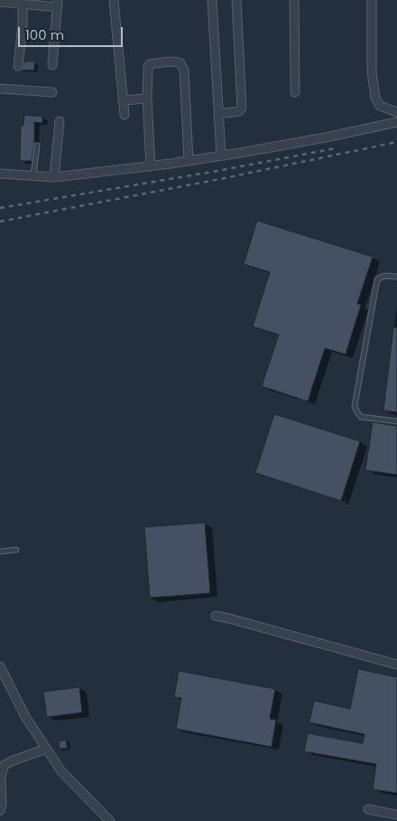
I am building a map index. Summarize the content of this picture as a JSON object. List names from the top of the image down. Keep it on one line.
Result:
{"scale_bar":"100 m"}
